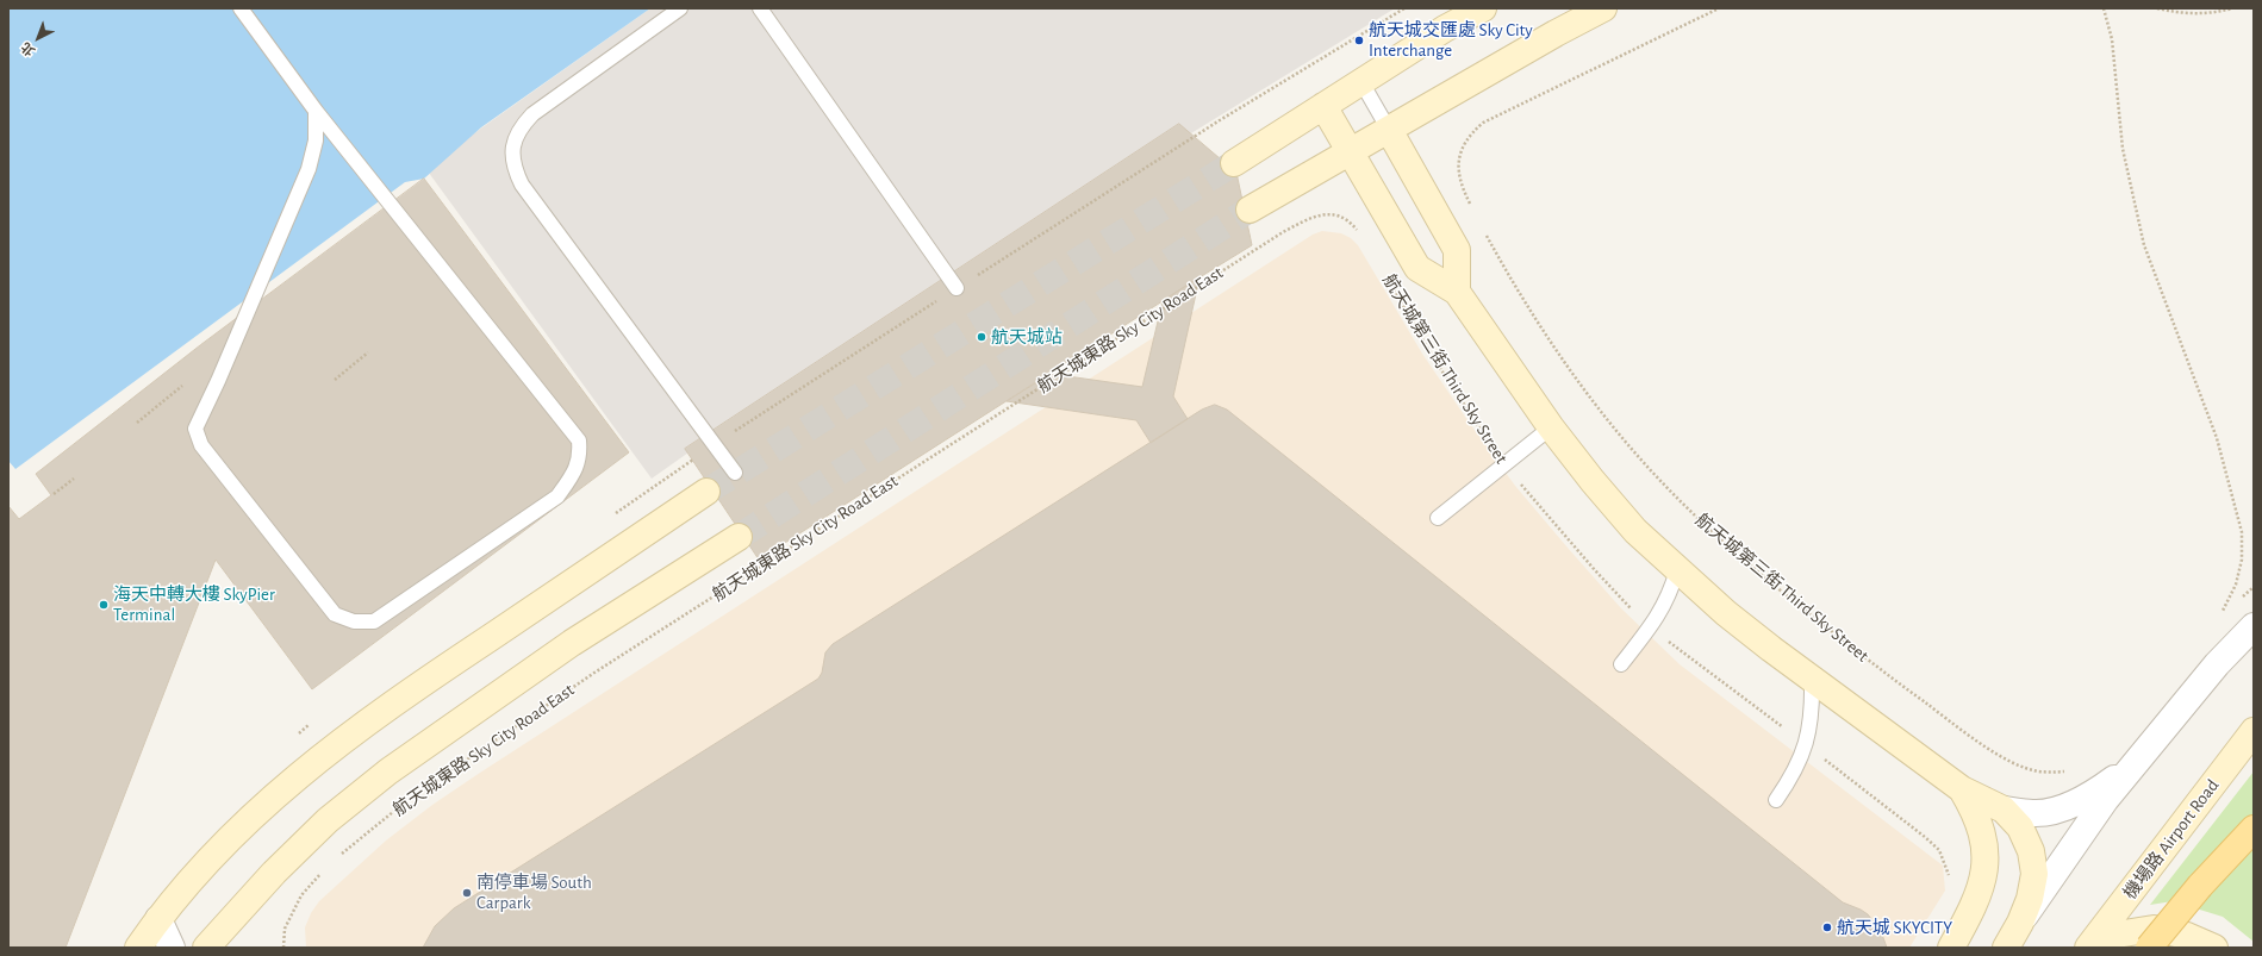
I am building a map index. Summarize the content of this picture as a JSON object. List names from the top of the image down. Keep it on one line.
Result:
{"streets":{"street":["航天城東路 Sky City Road East","航天城第三街 Third Sky Street","機場路 Airport Road"]},"places":["航天城交匯處 Sky City Interchange","航天城站","海天中轉大樓 SkyPier Terminal","南停車場 South Carpark","航天城 SKYCITY"],"north":"bottom left"}
